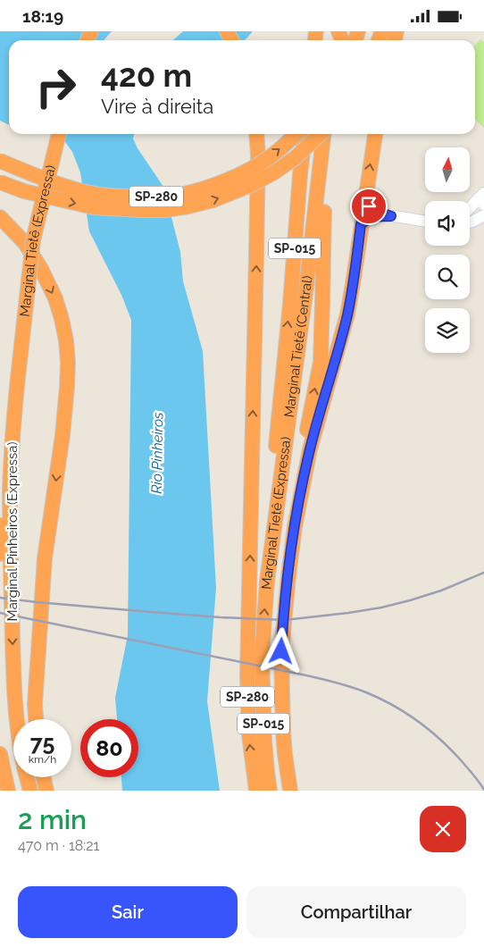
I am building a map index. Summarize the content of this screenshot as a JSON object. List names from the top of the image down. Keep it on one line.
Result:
{"streets":{"highway":["SP-280","Marginal Tietê (Expressa)","SP-015","Marginal Tietê (Central)","Marginal Pinheiros (Expressa)"]},"crossings":[["Marginal Tietê (Expressa)","Marginal Tietê (Central)"],["Marginal Tietê (Expressa)","Marginal Pinheiros (Expressa)"]],"water":["Rio Pinheiros"],"north":"top","page":{"status":"18:19","turn":["420 m","Vire à direita"],"speed":"75 km/h","limit":"80","heading":["2 min","470 m · 18:21"],"buttons":["Sair","Compartilhar"]}}
